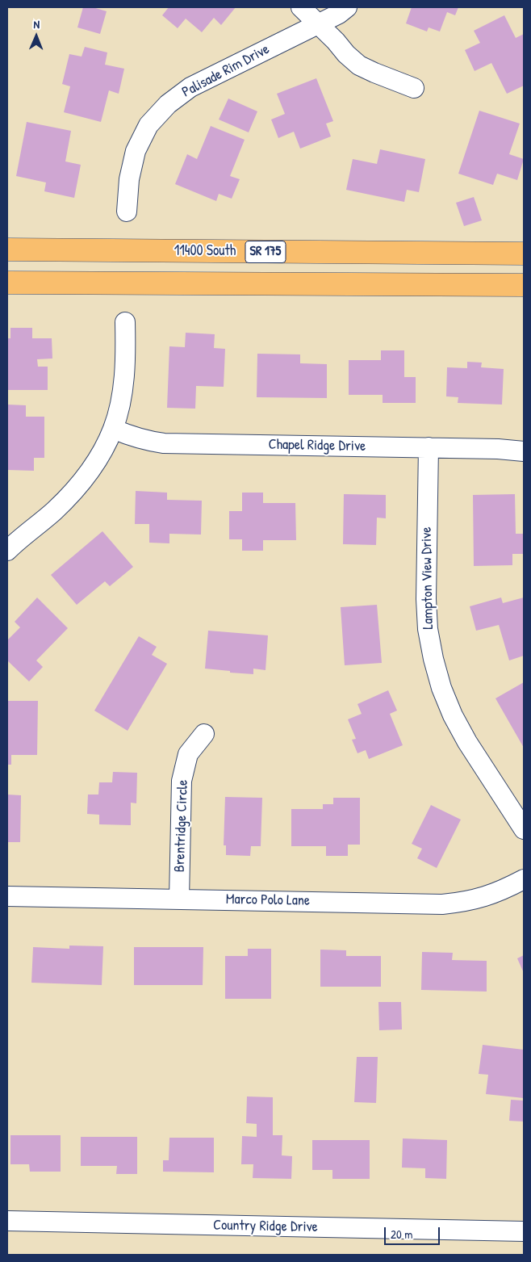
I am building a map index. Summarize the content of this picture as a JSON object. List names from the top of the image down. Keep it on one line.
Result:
{"streets":{"main road":["11400 South","SR 175"],"street":["Palisade Rim Drive","Chapel Ridge Drive","Lampton View Drive","Brentridge Circle","Marco Polo Lane","Country Ridge Drive"]},"crossings":[["Chapel Ridge Drive","Lampton View Drive"],["Brentridge Circle","Marco Polo Lane"]],"scale_bar":"20 m","north":"top"}
